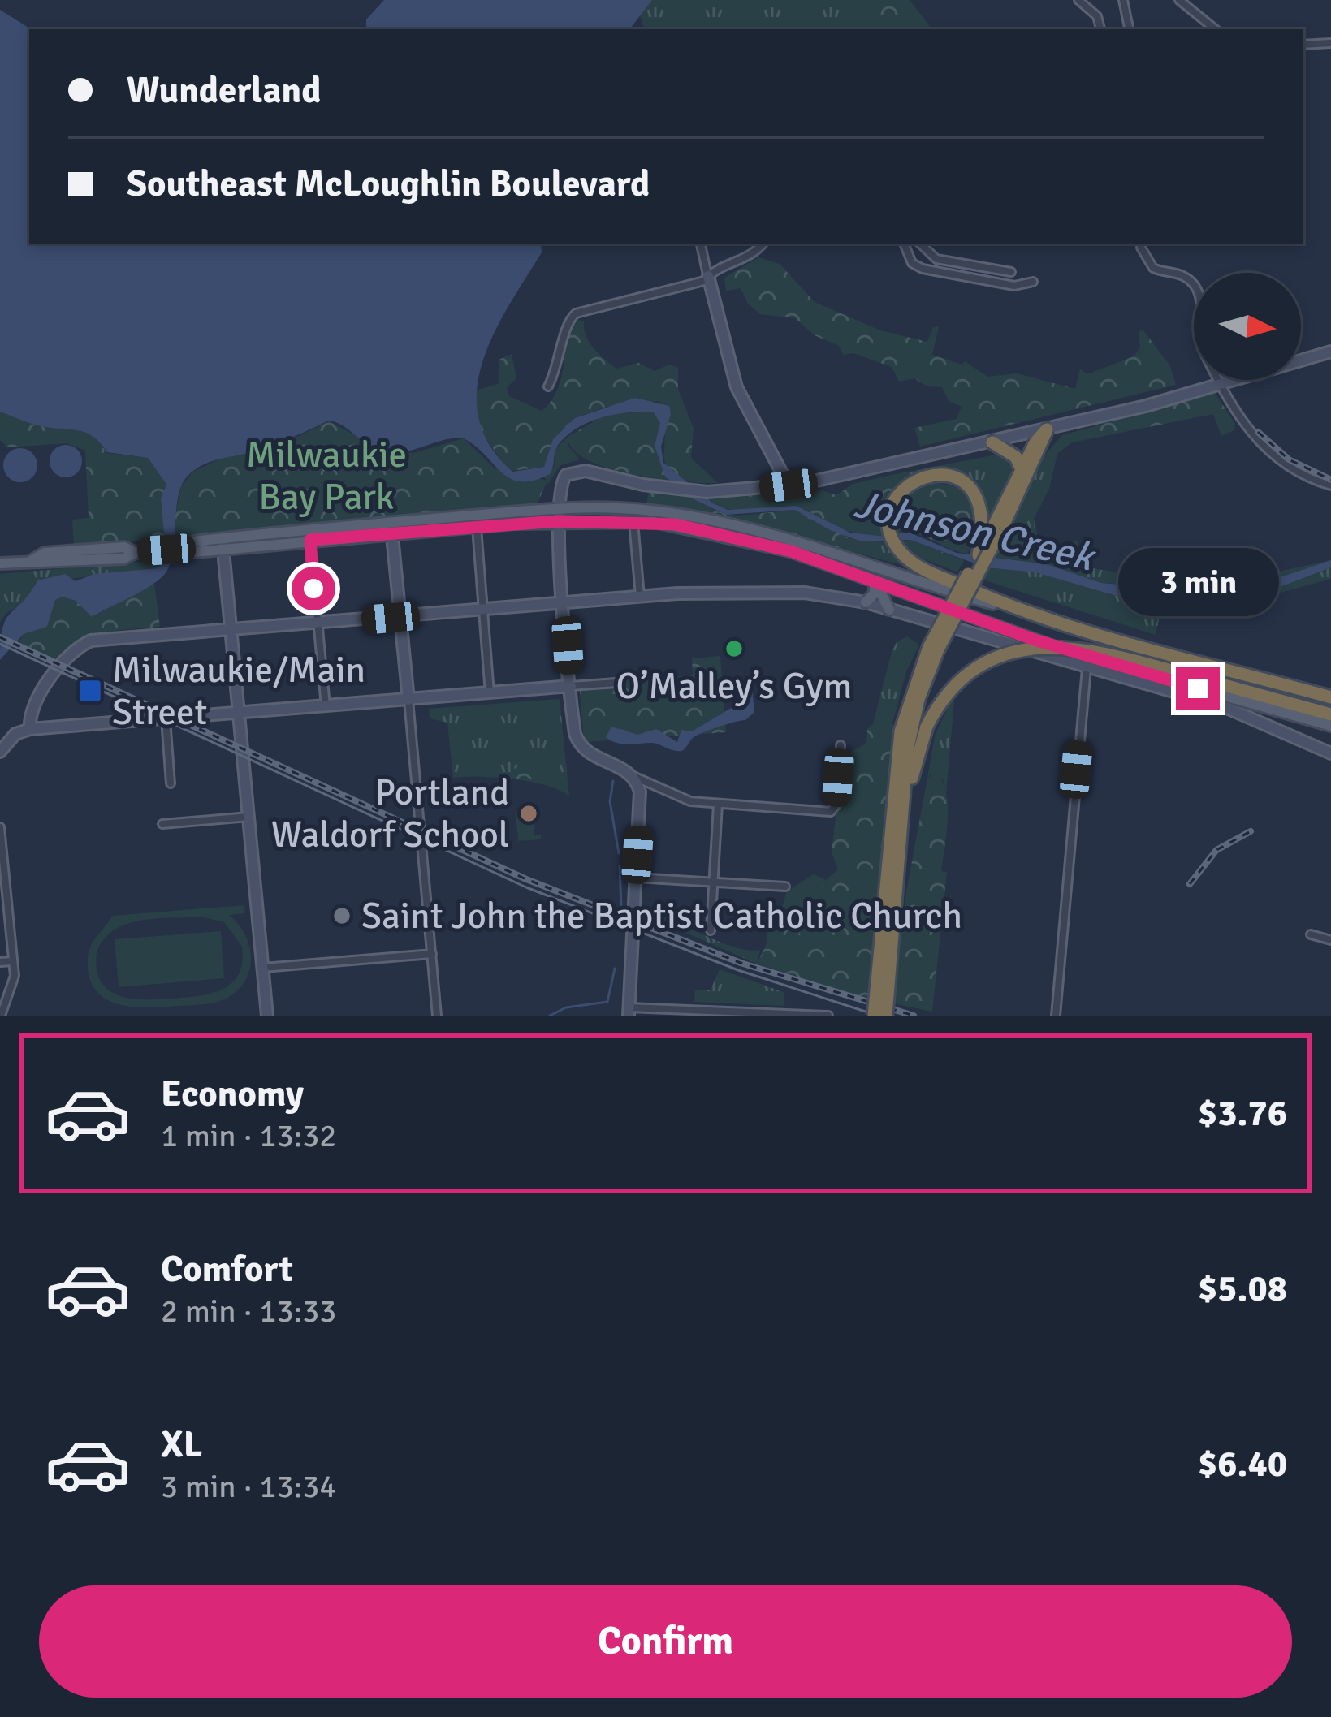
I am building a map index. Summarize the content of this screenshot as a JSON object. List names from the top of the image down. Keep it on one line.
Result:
{"water":["Johnson Creek"],"parks":["Milwaukie Bay Park"],"places":{"other":["O’Malley’s Gym","Portland Waldorf School","Saint John the Baptist Catholic Church"],"transit":["Milwaukie/Main Street"]},"north":"right","page":{"banner":["Wunderland","Southeast McLoughlin Boulevard"],"bubble":"3 min","list":[{"name":"Economy","note":"1 min · 13:32","value":"$3.76"},{"name":"Comfort","note":"2 min · 13:33","value":"$5.08"},{"name":"XL","note":"3 min · 13:34","value":"$6.40"}],"buttons":"Confirm"}}
